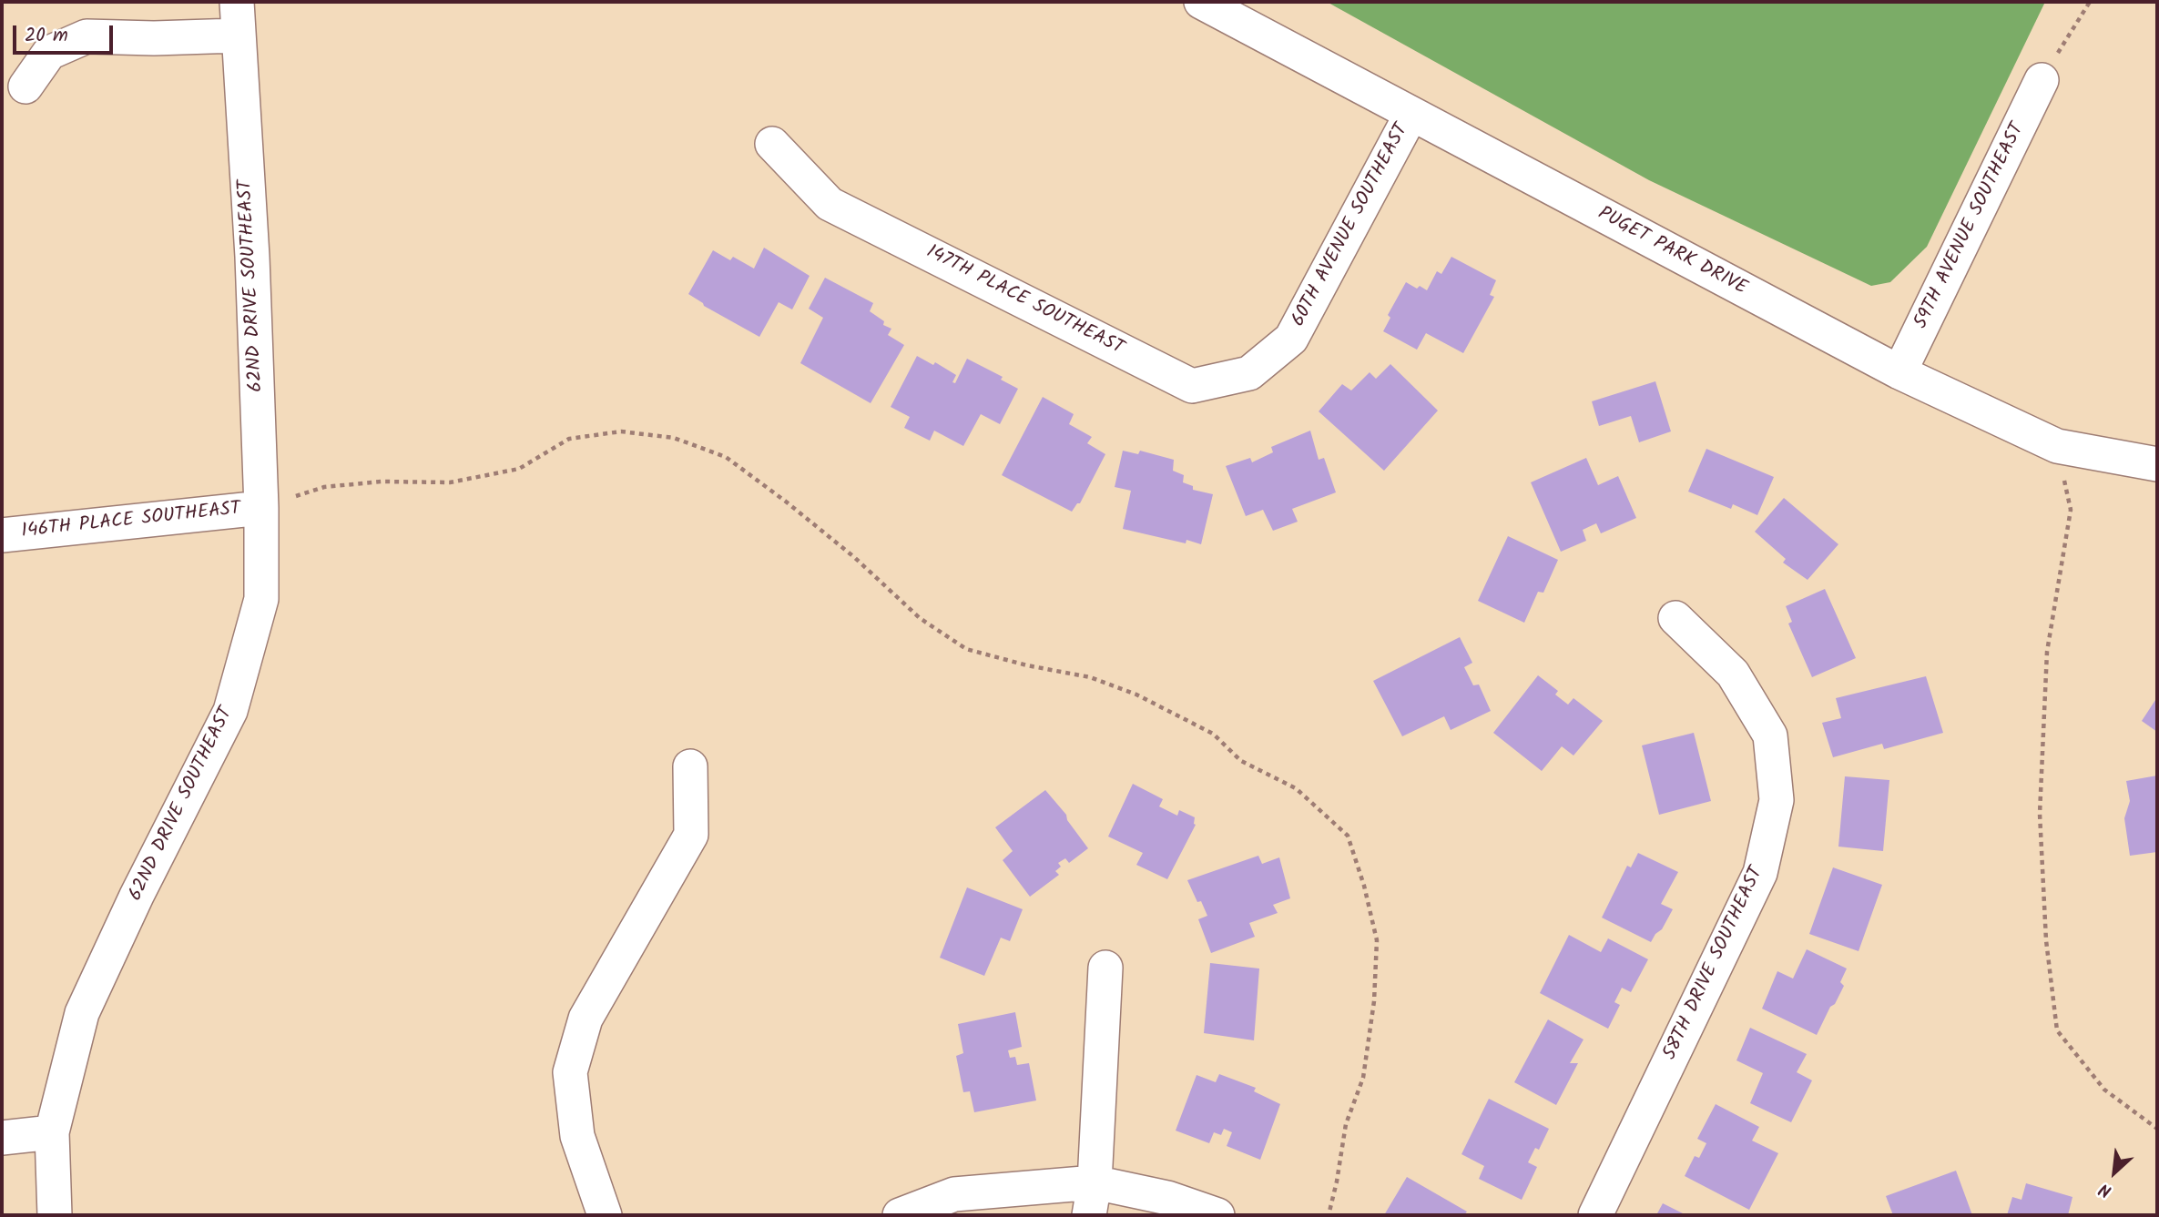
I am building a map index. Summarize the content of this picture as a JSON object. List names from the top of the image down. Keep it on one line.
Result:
{"streets":{"street":["60TH AVENUE SOUTHEAST","59TH AVENUE SOUTHEAST","PUGET PARK DRIVE","62ND DRIVE SOUTHEAST","147TH PLACE SOUTHEAST","146TH PLACE SOUTHEAST","58TH DRIVE SOUTHEAST"]},"crossings":[["60TH AVENUE SOUTHEAST","PUGET PARK DRIVE"],["60TH AVENUE SOUTHEAST","147TH PLACE SOUTHEAST"],["59TH AVENUE SOUTHEAST","PUGET PARK DRIVE"],["62ND DRIVE SOUTHEAST","146TH PLACE SOUTHEAST"]],"scale_bar":"20 m","north":"bottom left"}
